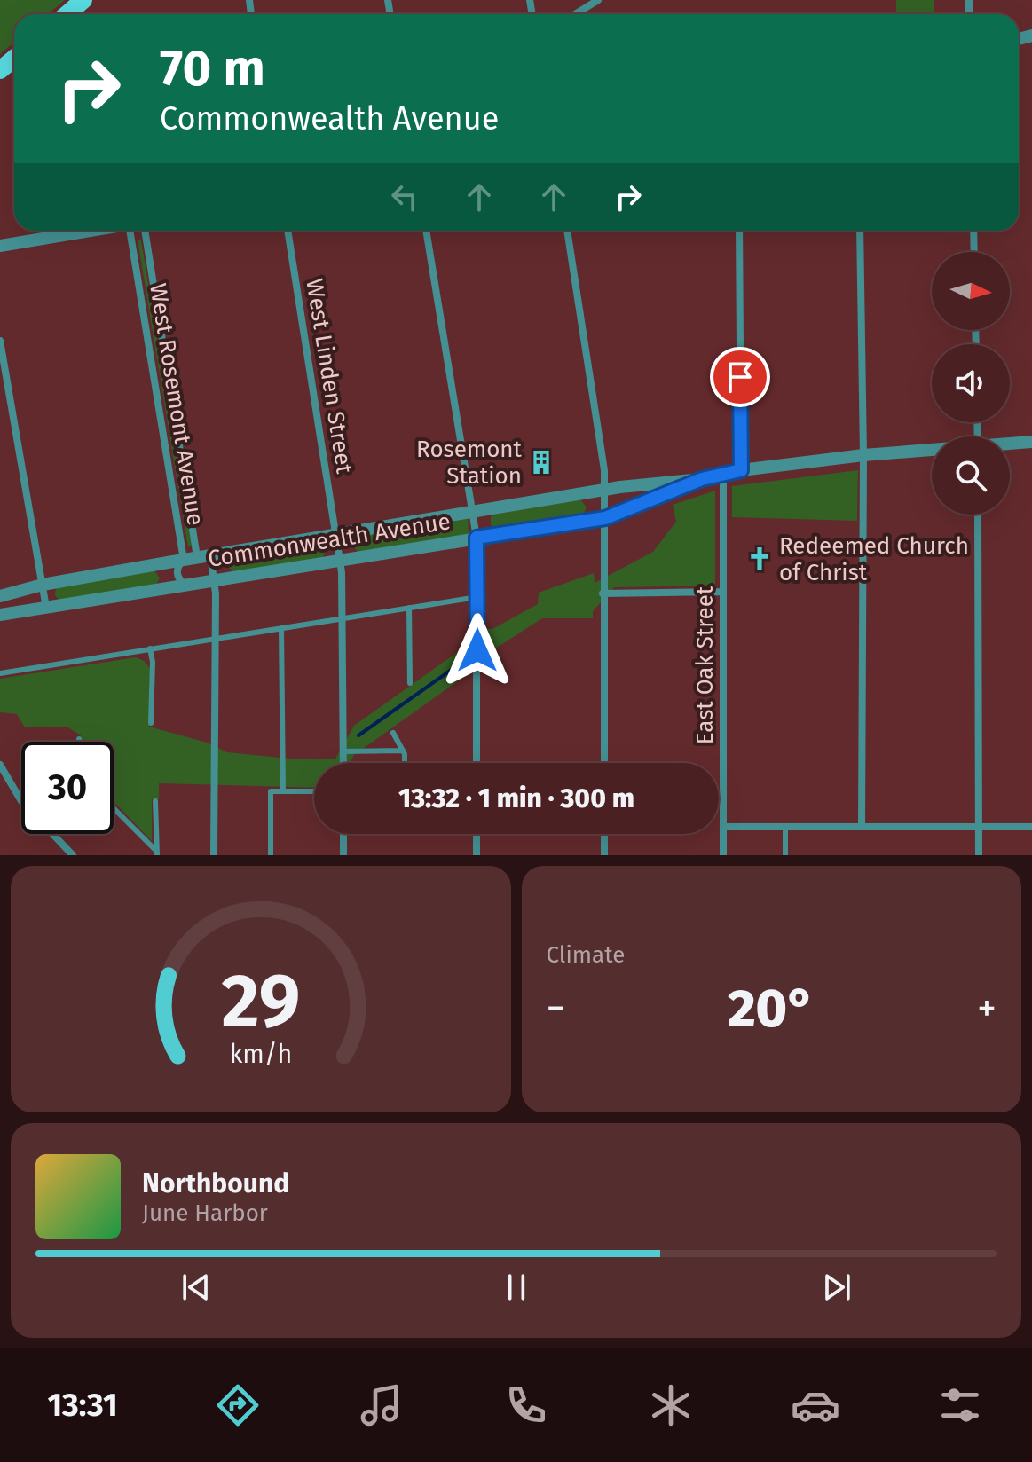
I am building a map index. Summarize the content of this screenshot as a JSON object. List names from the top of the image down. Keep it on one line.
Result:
{"streets":{"street":["West Linden Street","West Rosemont Avenue","Commonwealth Avenue","East Oak Street"]},"crossings":[["West Linden Street","Commonwealth Avenue"],["West Rosemont Avenue","Commonwealth Avenue"],["Commonwealth Avenue","East Oak Street"]],"places":{"building":["Rosemont Station"],"church":["Redeemed Church of Christ"]},"north":"right","page":{"turn":["70 m","Commonwealth Avenue"],"limit":"30","trip":"13:32 · 1 min · 300 m","tile":"Climate","heat":["−","20°","+"],"song":["Northbound","June Harbor"],"tabs":"13:31","gauge":["29","km/h"]}}
